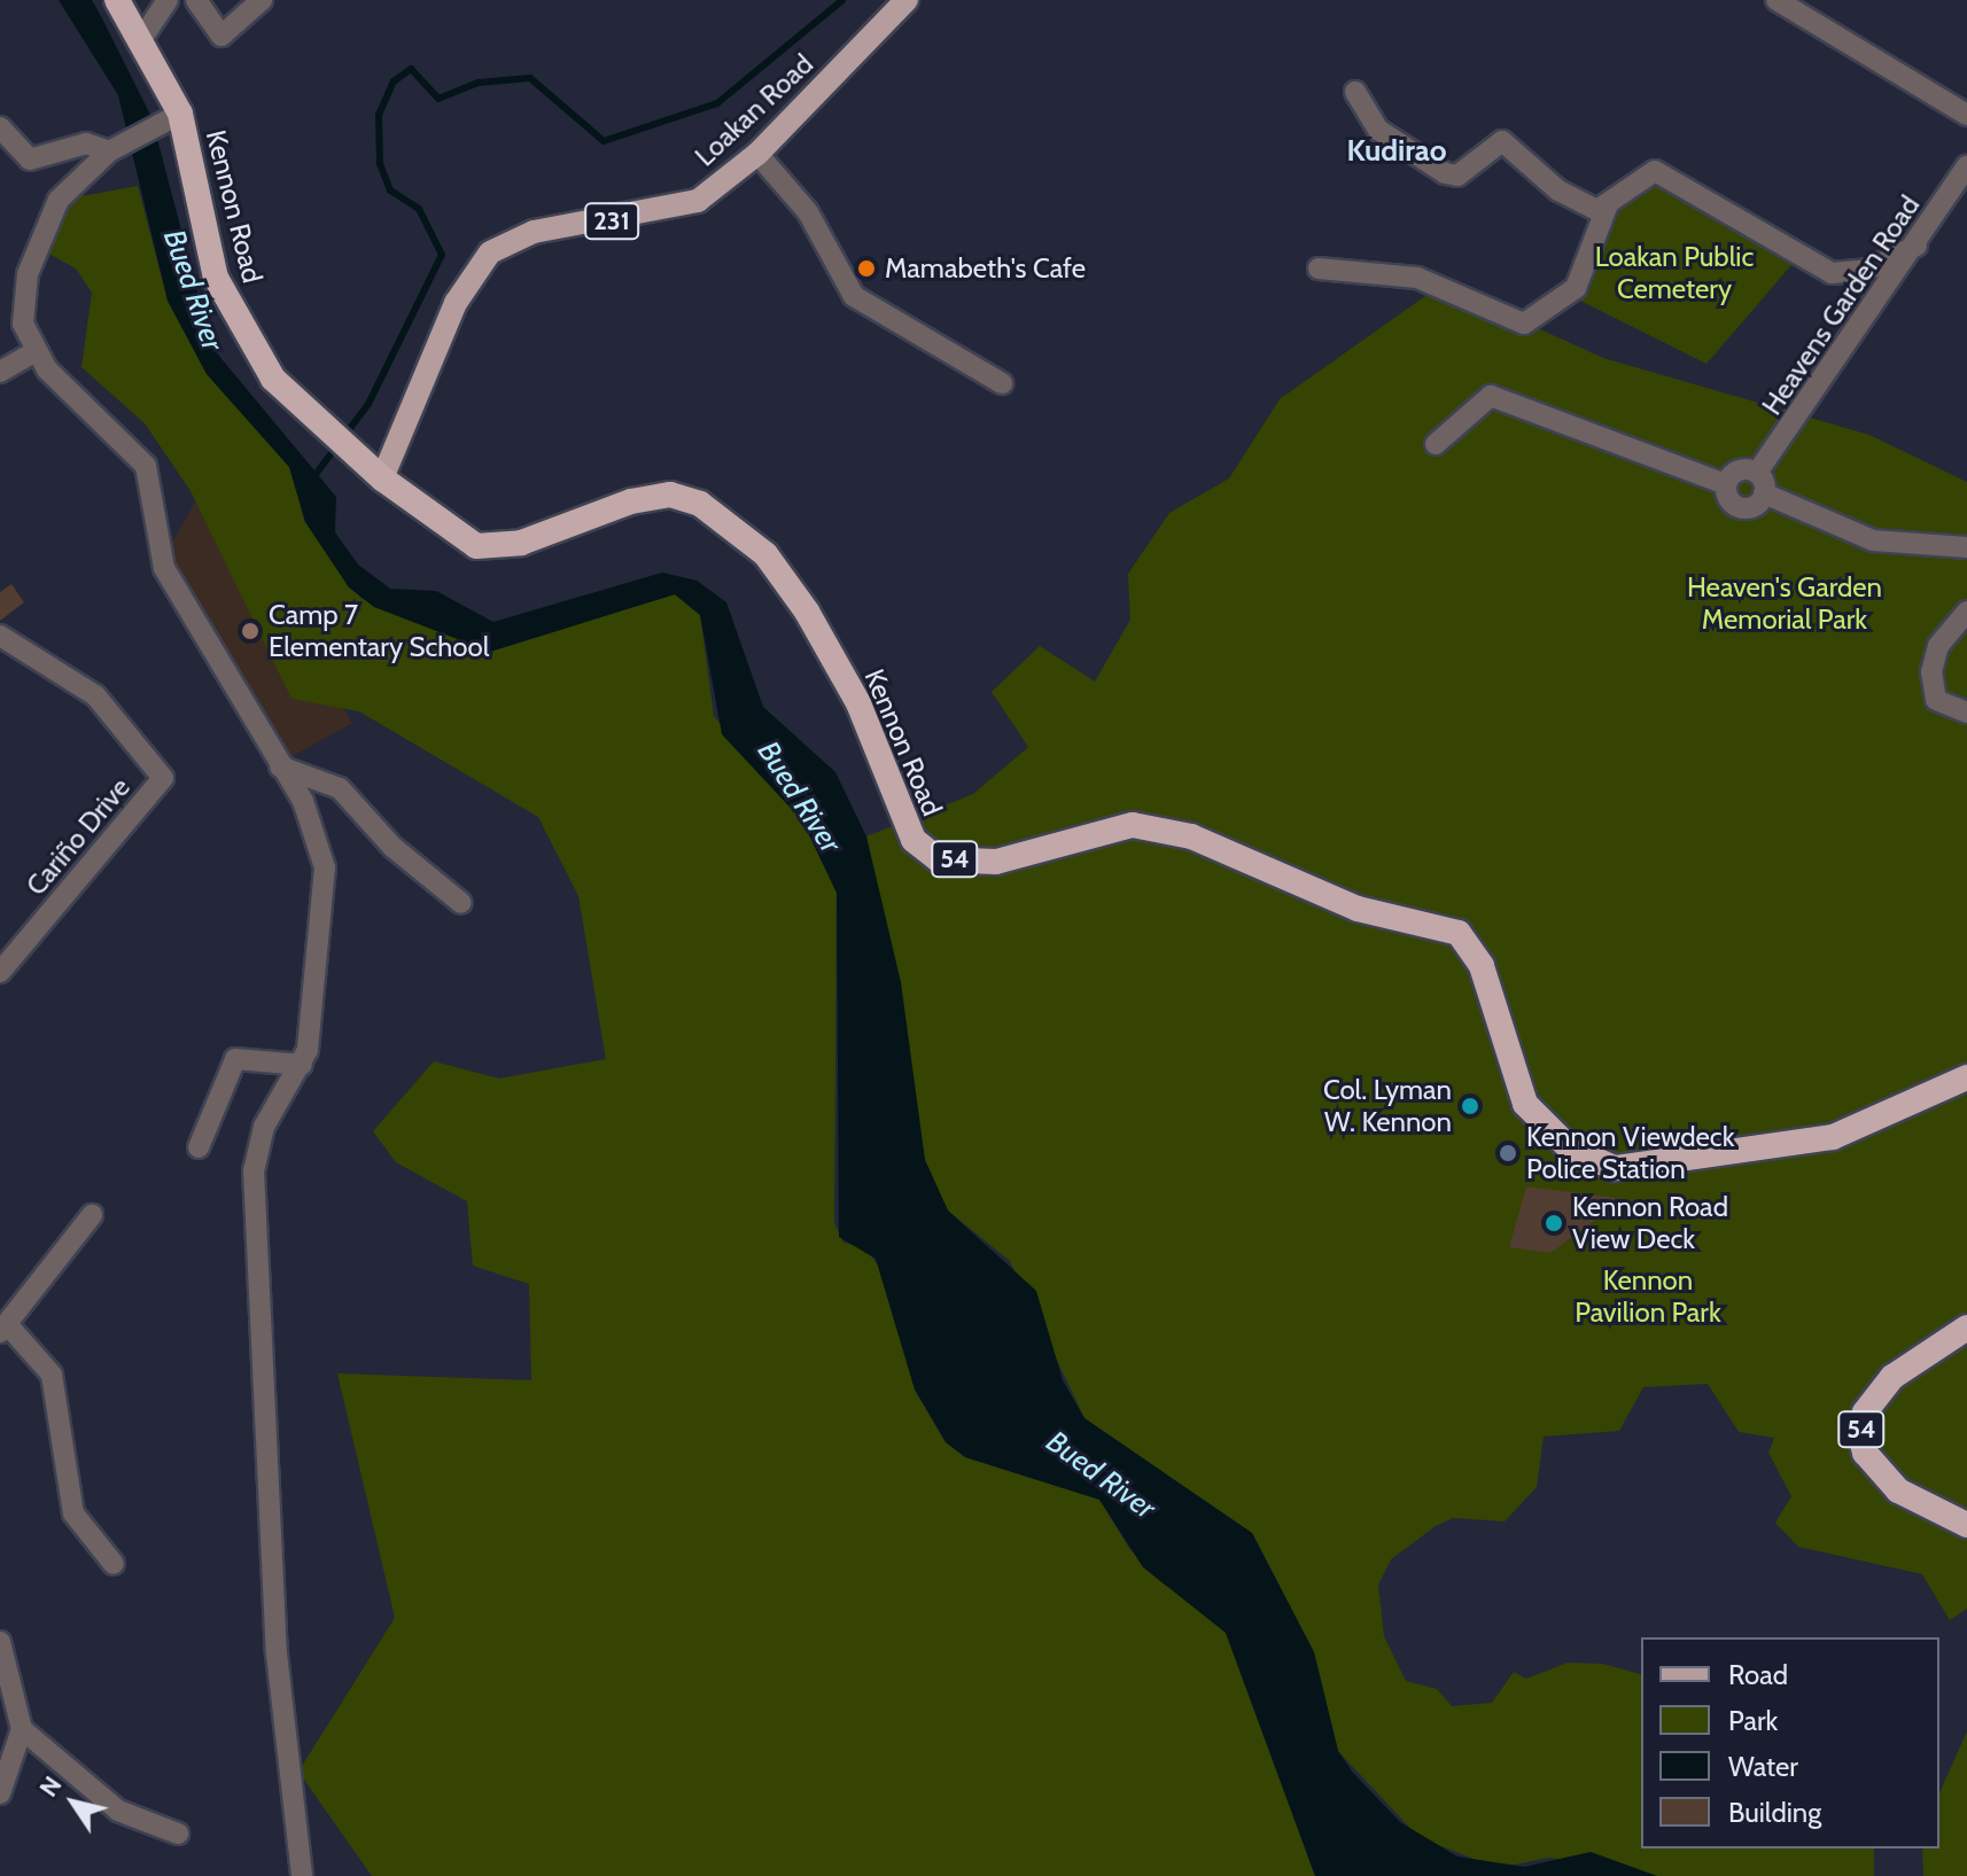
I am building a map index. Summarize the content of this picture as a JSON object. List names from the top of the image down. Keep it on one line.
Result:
{"streets":{"highway":["Kennon Road","54"],"main road":["Loakan Road","231"],"street":["Heavens Garden Road","Cariño Drive"]},"crossings":[["Loakan Road","Kennon Road"]],"districts":["Kudirao"],"water":["Bued River"],"parks":["Loakan Public Cemetery","Heaven's Garden Memorial Park","Kennon Pavilion Park"],"places":["Mamabeth's Cafe","Camp 7 Elementary School","Col. Lyman W. Kennon","Kennon Viewdeck Police Station","Kennon Road View Deck"],"legend":["Road","Park","Water","Building"],"north":"top left"}
